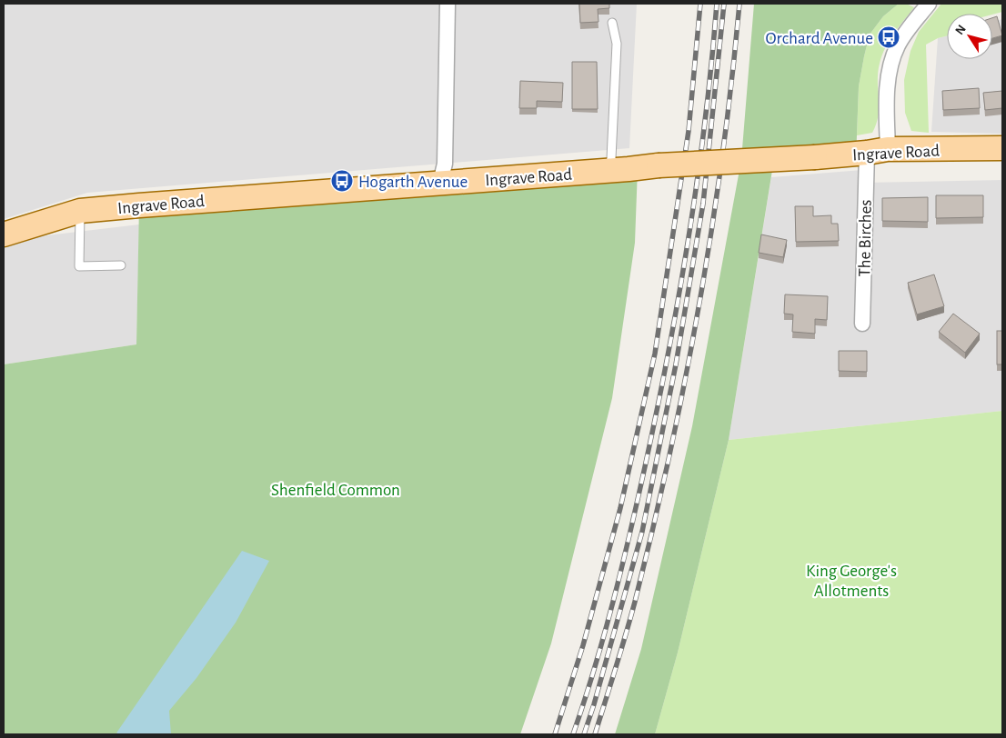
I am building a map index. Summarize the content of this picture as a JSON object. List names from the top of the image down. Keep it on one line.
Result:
{"streets":{"main road":["Ingrave Road"],"street":["The Birches"]},"crossings":[["Ingrave Road","The Birches"]],"parks":["Shenfield Common","King George's Allotments"],"places":{"bus stop":["Orchard Avenue","Hogarth Avenue"]},"north":"top left"}
